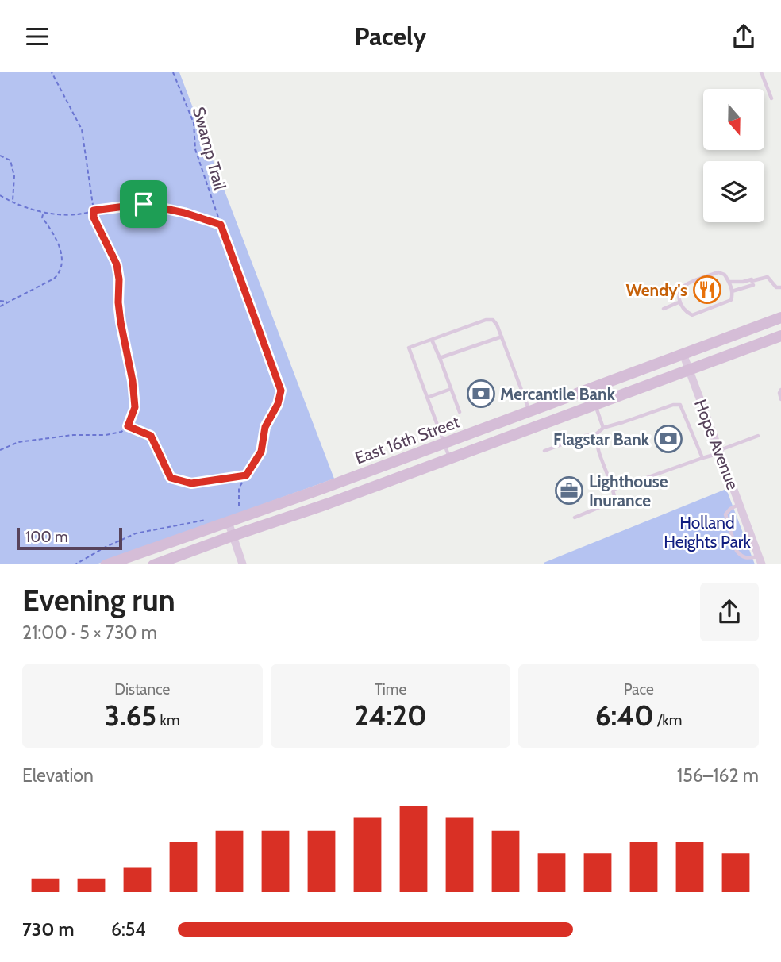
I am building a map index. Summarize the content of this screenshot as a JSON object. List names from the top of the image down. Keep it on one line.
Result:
{"streets":{"main road":["East 16th Street"],"street":["Hope Avenue"],"path":["Swamp Trail"]},"crossings":[["East 16th Street","Hope Avenue"]],"parks":["Holland Heights Park"],"places":{"restaurant":["Wendy's"],"bank":["Mercantile Bank","Flagstar Bank"],"office":["Lighthouse Inurance"]},"scale_bar":"100 m","north":"bottom","page":{"header":"Pacely","scale":"100 m","heading":["Evening run","21:00 · 5 × 730 m"],"stats":[["Distance","3.65 km"],["Time","24:20"],["Pace","6:40 /km"]],"chart":["Elevation","156–162 m"],"list":[{"name":"730 m","note":"6:54"}]}}
